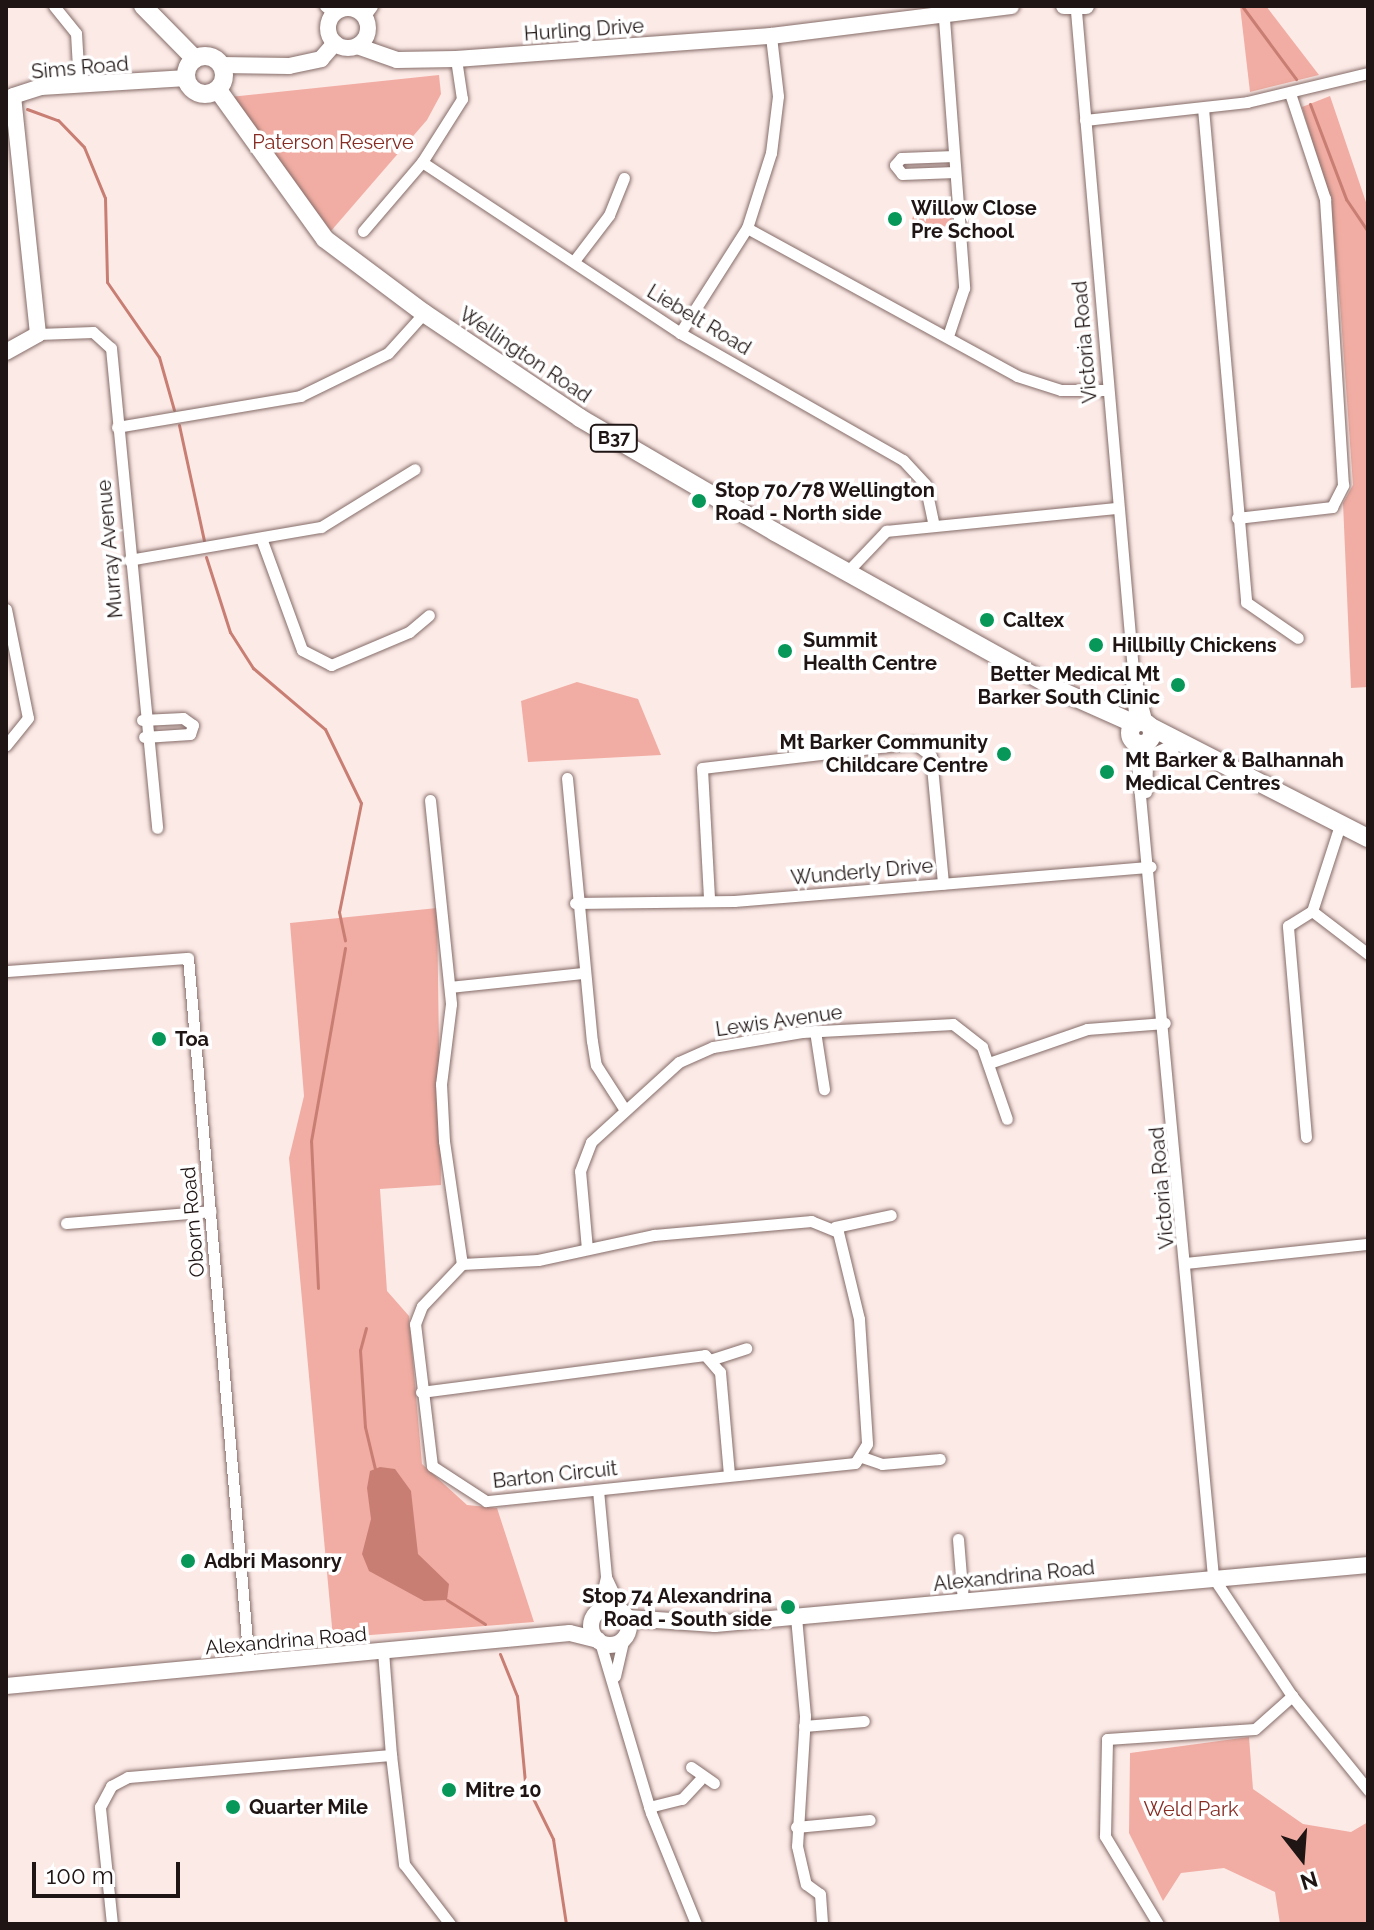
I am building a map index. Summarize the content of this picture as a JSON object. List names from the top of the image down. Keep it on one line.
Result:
{"streets":{"main road":["Hurling Drive","Sims Road","Wellington Road","B37","Alexandrina Road"],"street":["Liebelt Road","Victoria Road","Murray Avenue","Wunderly Drive","Lewis Avenue","Oborn Road","Barton Circuit"]},"crossings":[["Sims Road","Murray Avenue"],["Victoria Road","Wellington Road"],["Victoria Road","Wunderly Drive"],["Victoria Road","Alexandrina Road"],["Oborn Road","Alexandrina Road"]],"parks":["Paterson Reserve","Weld Park"],"places":["Willow Close Pre School","Stop 70/78 Wellington Road - North side","Caltex","Hillbilly Chickens","Summit Health Centre","Better Medical Mt Barker South Clinic","Mt Barker Community Childcare Centre","Mt Barker & Balhannah Medical Centres","Toa","Adbri Masonry","Stop 74 Alexandrina Road - South side","Mitre 10","Quarter Mile"],"scale_bar":"100 m","north":"bottom"}
